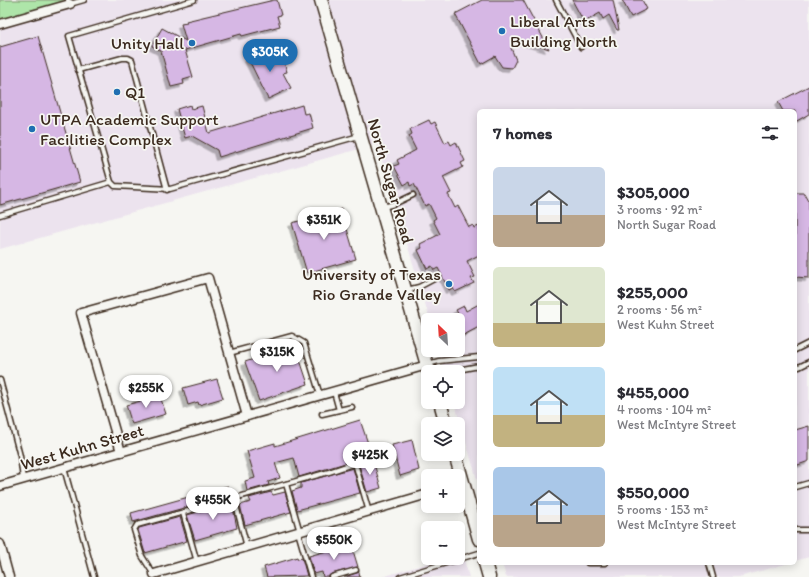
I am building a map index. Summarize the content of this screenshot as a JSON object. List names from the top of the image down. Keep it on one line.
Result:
{"streets":{"street":["North Sugar Road","West Kuhn Street"]},"places":["Liberal Arts Building North","Unity Hall","Q1","UTPA Academic Support Facilities Complex","University of Texas Rio Grande Valley"],"north":"top left","page":{"price":["$305K","$351K","$315K","$255K","$425K","$455K","$550K"],"heading":"7 homes","list":[{"name":"$305,000","note":"3 rooms · 92 m² · North Sugar Road"},{"name":"$255,000","note":"2 rooms · 56 m² · West Kuhn Street"},{"name":"$455,000","note":"4 rooms · 104 m² · West McIntyre Street"},{"name":"$550,000","note":"5 rooms · 153 m² · West McIntyre Street"}],"map_buttons":["+","−"]}}
